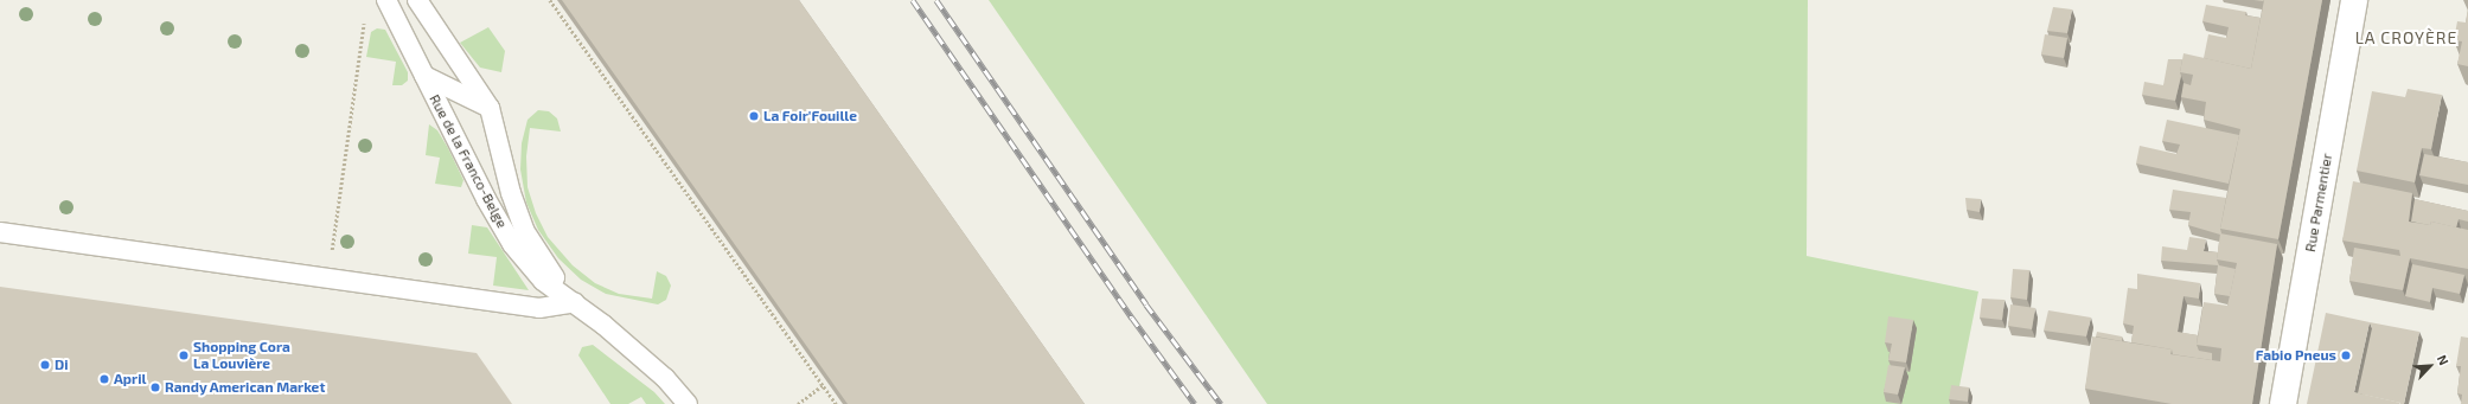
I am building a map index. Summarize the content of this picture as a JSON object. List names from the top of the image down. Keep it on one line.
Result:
{"streets":{"street":["Rue Parmentier"],"lane":["Rue de la Franco-Belge"]},"districts":["LA CROYÈRE"],"places":["La Foir'Fouille","Shopping Cora La Louvière","Fabio Pneus","Di","April","Randy American Market"],"north":"top right"}
